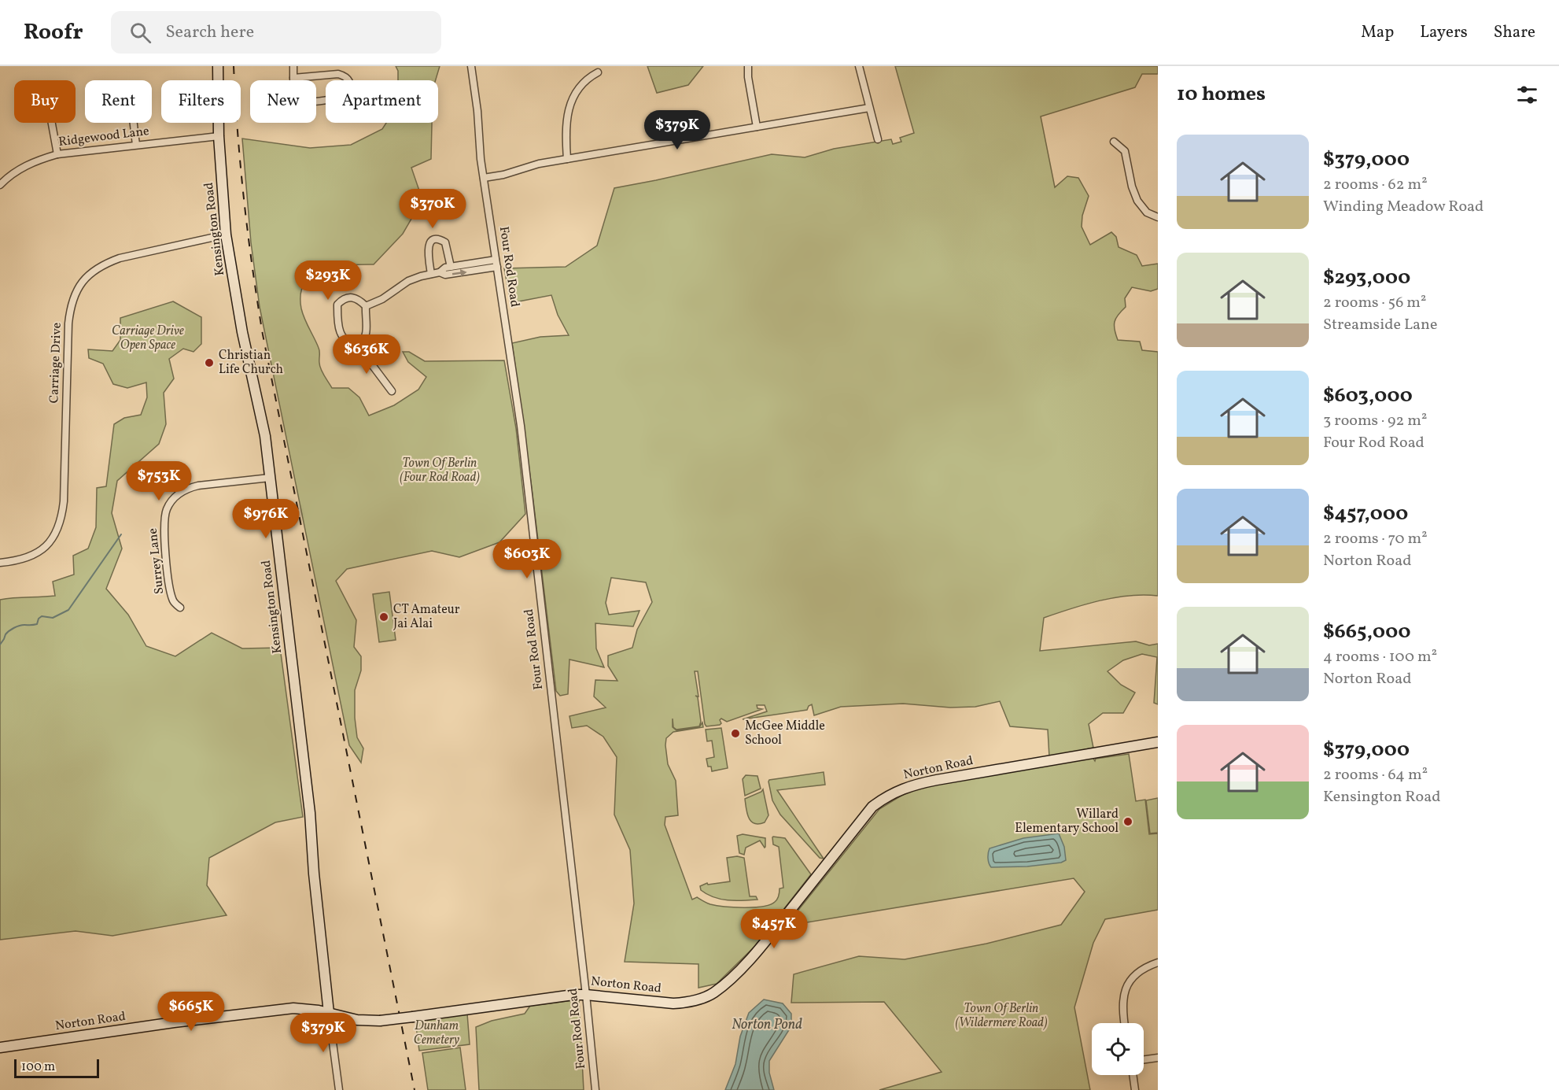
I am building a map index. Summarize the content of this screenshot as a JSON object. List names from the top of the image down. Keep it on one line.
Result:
{"streets":{"main road":["Kensington Road","Norton Road"],"street":["Ridgewood Lane","Four Rod Road","Carriage Drive","Surrey Lane"]},"crossings":[["Ridgewood Lane","Kensington Road"],["Kensington Road","Carriage Drive"],["Kensington Road","Surrey Lane"],["Kensington Road","Norton Road"],["Four Rod Road","Norton Road"]],"water":["Norton Pond"],"parks":["Carriage Drive Open Space","Town Of Berlin (Four Rod Road)","Town Of Berlin (Wildermere Road)","Dunham Cemetery"],"places":["Christian Life Church","CT Amateur Jai Alai","McGee Middle School","Willard Elementary School"],"scale_bar":"100 m","page":{"header":"Roofr","search":"Search here","nav":["Map","Layers","Share"],"heading":"10 homes","chip":["Buy","Rent","Filters","New","Apartment"],"price":["$379K","$370K","$293K","$636K","$753K","$976K","$603K","$457K","$665K","$379K"],"list":[{"name":"$379,000","note":"2 rooms · 62 m² · Winding Meadow Road"},{"name":"$293,000","note":"2 rooms · 56 m² · Streamside Lane"},{"name":"$603,000","note":"3 rooms · 92 m² · Four Rod Road"},{"name":"$457,000","note":"2 rooms · 70 m² · Norton Road"},{"name":"$665,000","note":"4 rooms · 100 m² · Norton Road"},{"name":"$379,000","note":"2 rooms · 64 m² · Kensington Road"}],"scale":"100 m"}}
